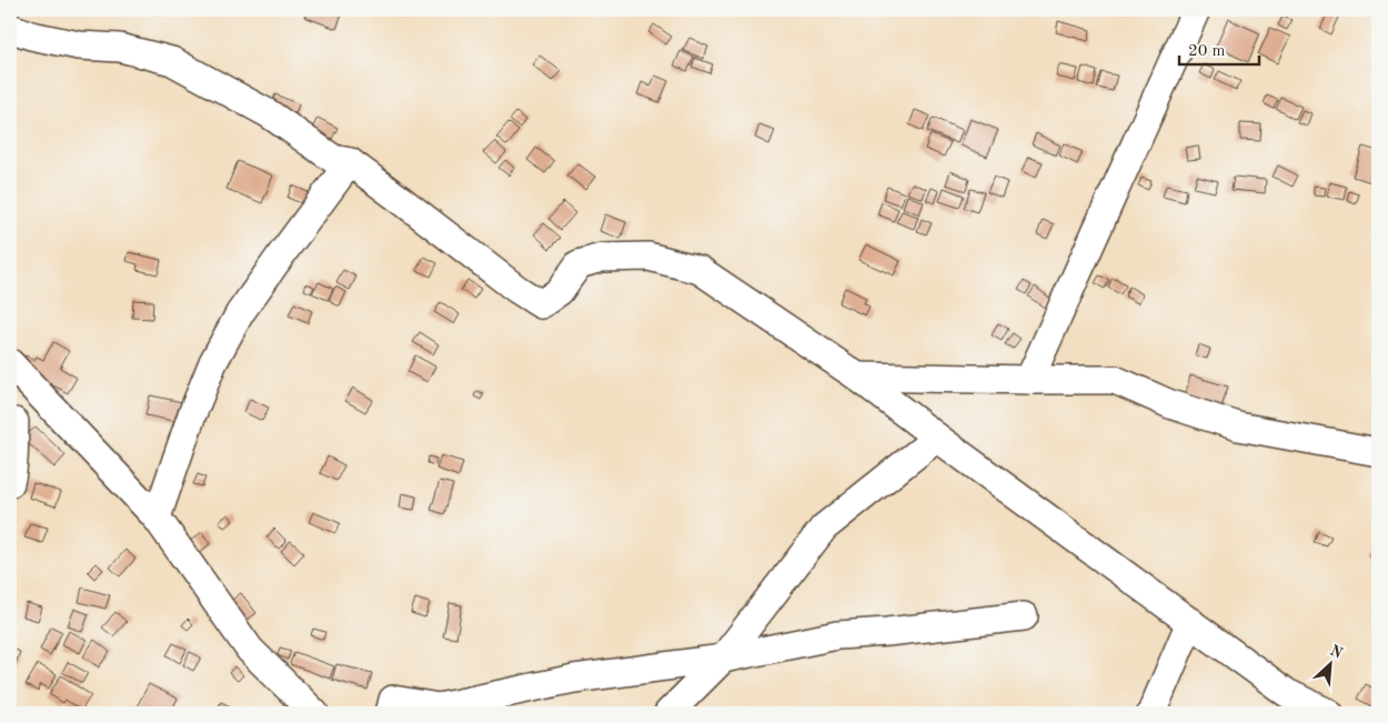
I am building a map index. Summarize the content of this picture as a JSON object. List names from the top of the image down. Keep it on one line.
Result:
{"scale_bar":"20 m","north":"top right"}
